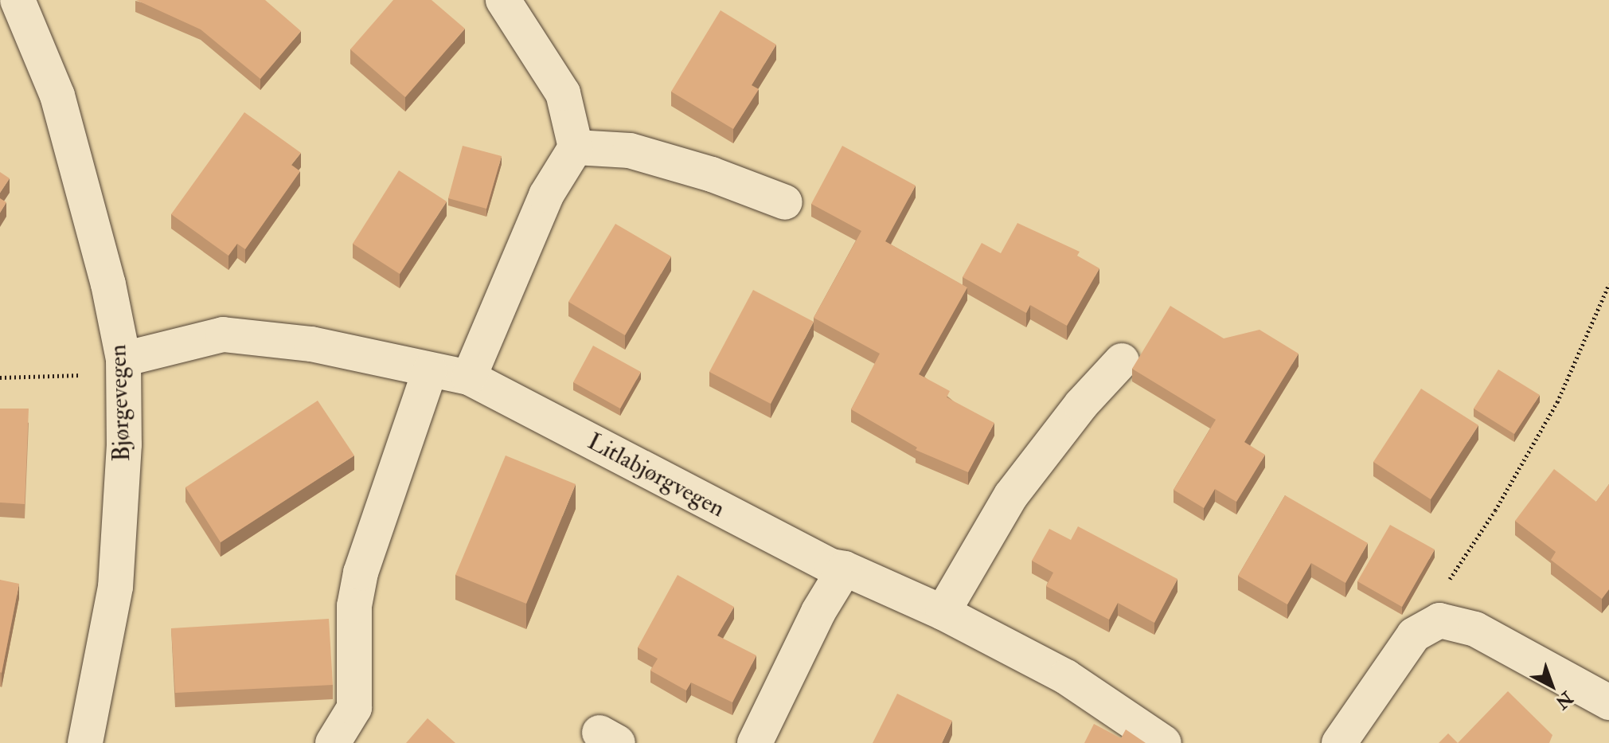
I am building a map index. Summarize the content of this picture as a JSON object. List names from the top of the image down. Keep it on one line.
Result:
{"streets":{"street":["Bjørgevegen","Litlabjørgvegen"]},"crossings":[["Bjørgevegen","Litlabjørgvegen"]],"north":"bottom right"}
